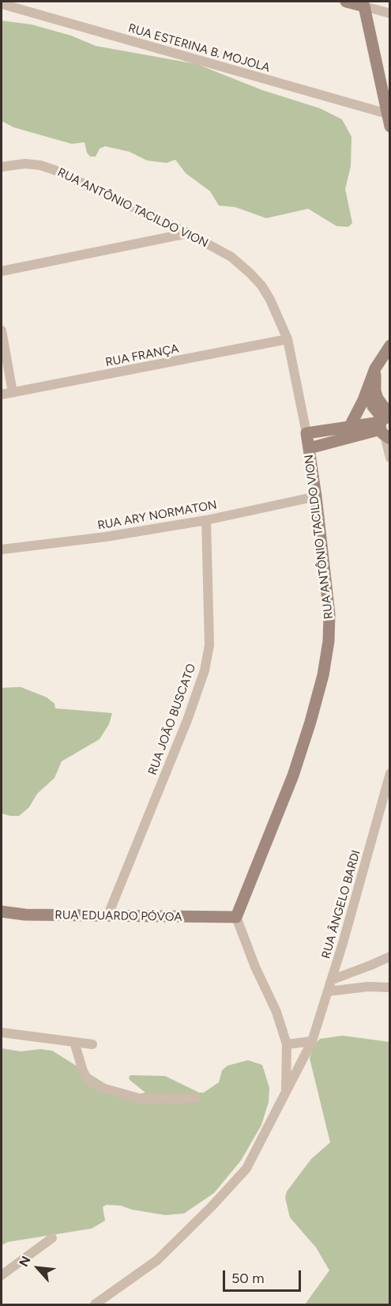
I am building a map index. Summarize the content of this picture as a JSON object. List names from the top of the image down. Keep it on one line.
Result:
{"streets":{"street":["RUA ESTERINA B. MOJOLA","RUA ANTÔNIO TACILDO VION","RUA FRANÇA","RUA ARY NORMATON","RUA JOÃO BUSCATO","RUA ÂNGELO BARDI","RUA EDUARDO PÓVOA"]},"crossings":[["RUA ANTÔNIO TACILDO VION","RUA FRANÇA"],["RUA ANTÔNIO TACILDO VION","RUA ARY NORMATON"],["RUA ANTÔNIO TACILDO VION","RUA EDUARDO PÓVOA"],["RUA ARY NORMATON","RUA JOÃO BUSCATO"],["RUA JOÃO BUSCATO","RUA EDUARDO PÓVOA"]],"scale_bar":"50 m","north":"top left"}
